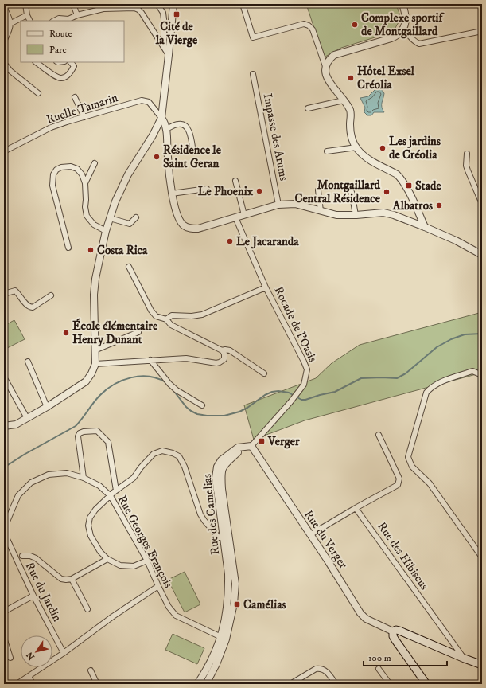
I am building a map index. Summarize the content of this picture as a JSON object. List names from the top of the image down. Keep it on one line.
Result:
{"streets":{"street":["Ruelle Tamarin","Impasse des Arums","Rocade de l'Oasis","Rue des Camelias","Rue du Verger","Rue Georges François","Rue des Hibiscus","Rue du Jardin"]},"crossings":[["Rocade de l'Oasis","Rue des Camelias"],["Rocade de l'Oasis","Rue du Verger"],["Rue des Camelias","Rue du Verger"],["Rue des Camelias","Rue Georges François"],["Rue Georges François","Rue du Jardin"]],"places":{"transit":["Cité de la Vierge","Stade","Verger","Camélias"],"other":["Complexe sportif de Montgaillard","Hôtel Exsel Créolia","Les jardins de Créolia","Résidence le Saint Geran","Le Phoenix","Montgaillard Central Résidence","Albatros","Le Jacaranda","Costa Rica","École élémentaire Henry Dunant"]},"legend":["Route","Parc"],"scale_bar":"100 m","north":"bottom left"}
